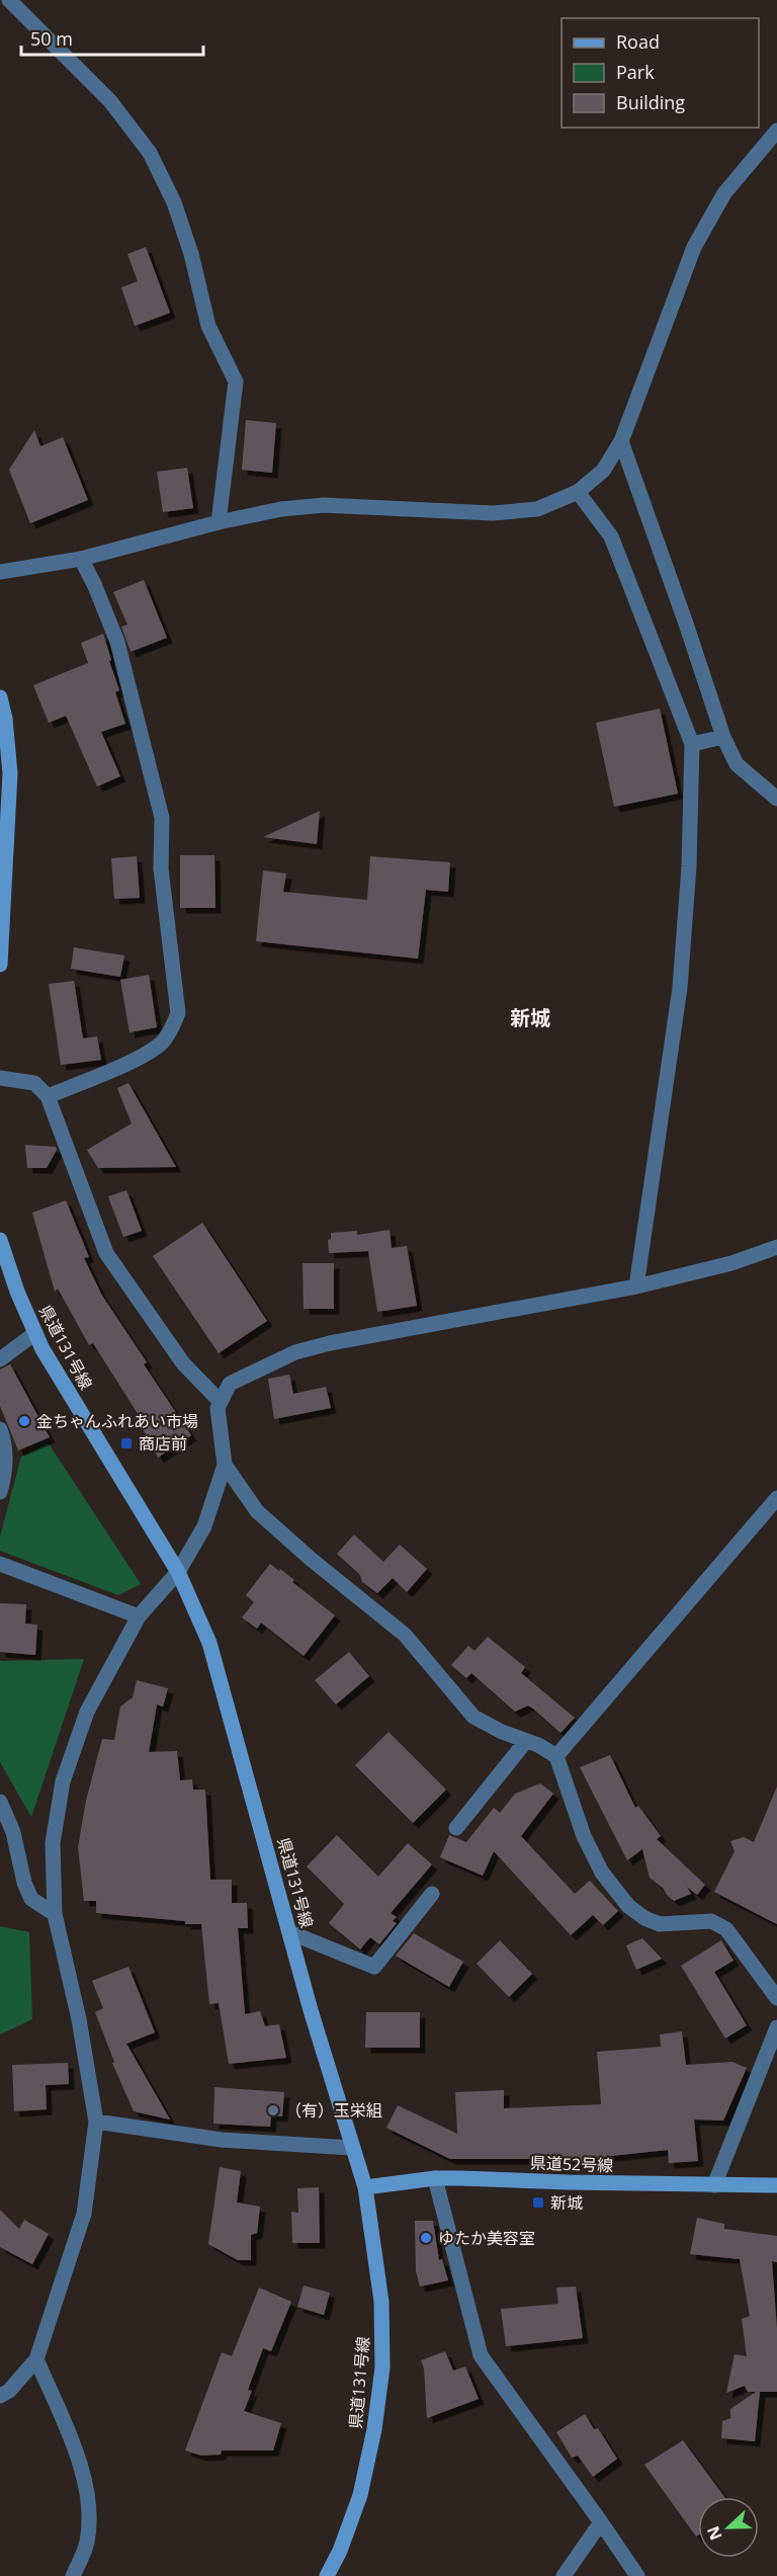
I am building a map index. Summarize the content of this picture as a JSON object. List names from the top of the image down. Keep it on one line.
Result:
{"streets":{"main road":["県道131号線","県道52号線"]},"crossings":[["県道131号線","県道52号線"]],"districts":["新城"],"places":{"other":["金ちゃんふれあい市場","（有）玉栄組","ゆたか美容室"],"transit":["商店前","新城"]},"legend":["Road","Park","Building"],"scale_bar":"50 m","north":"left"}
